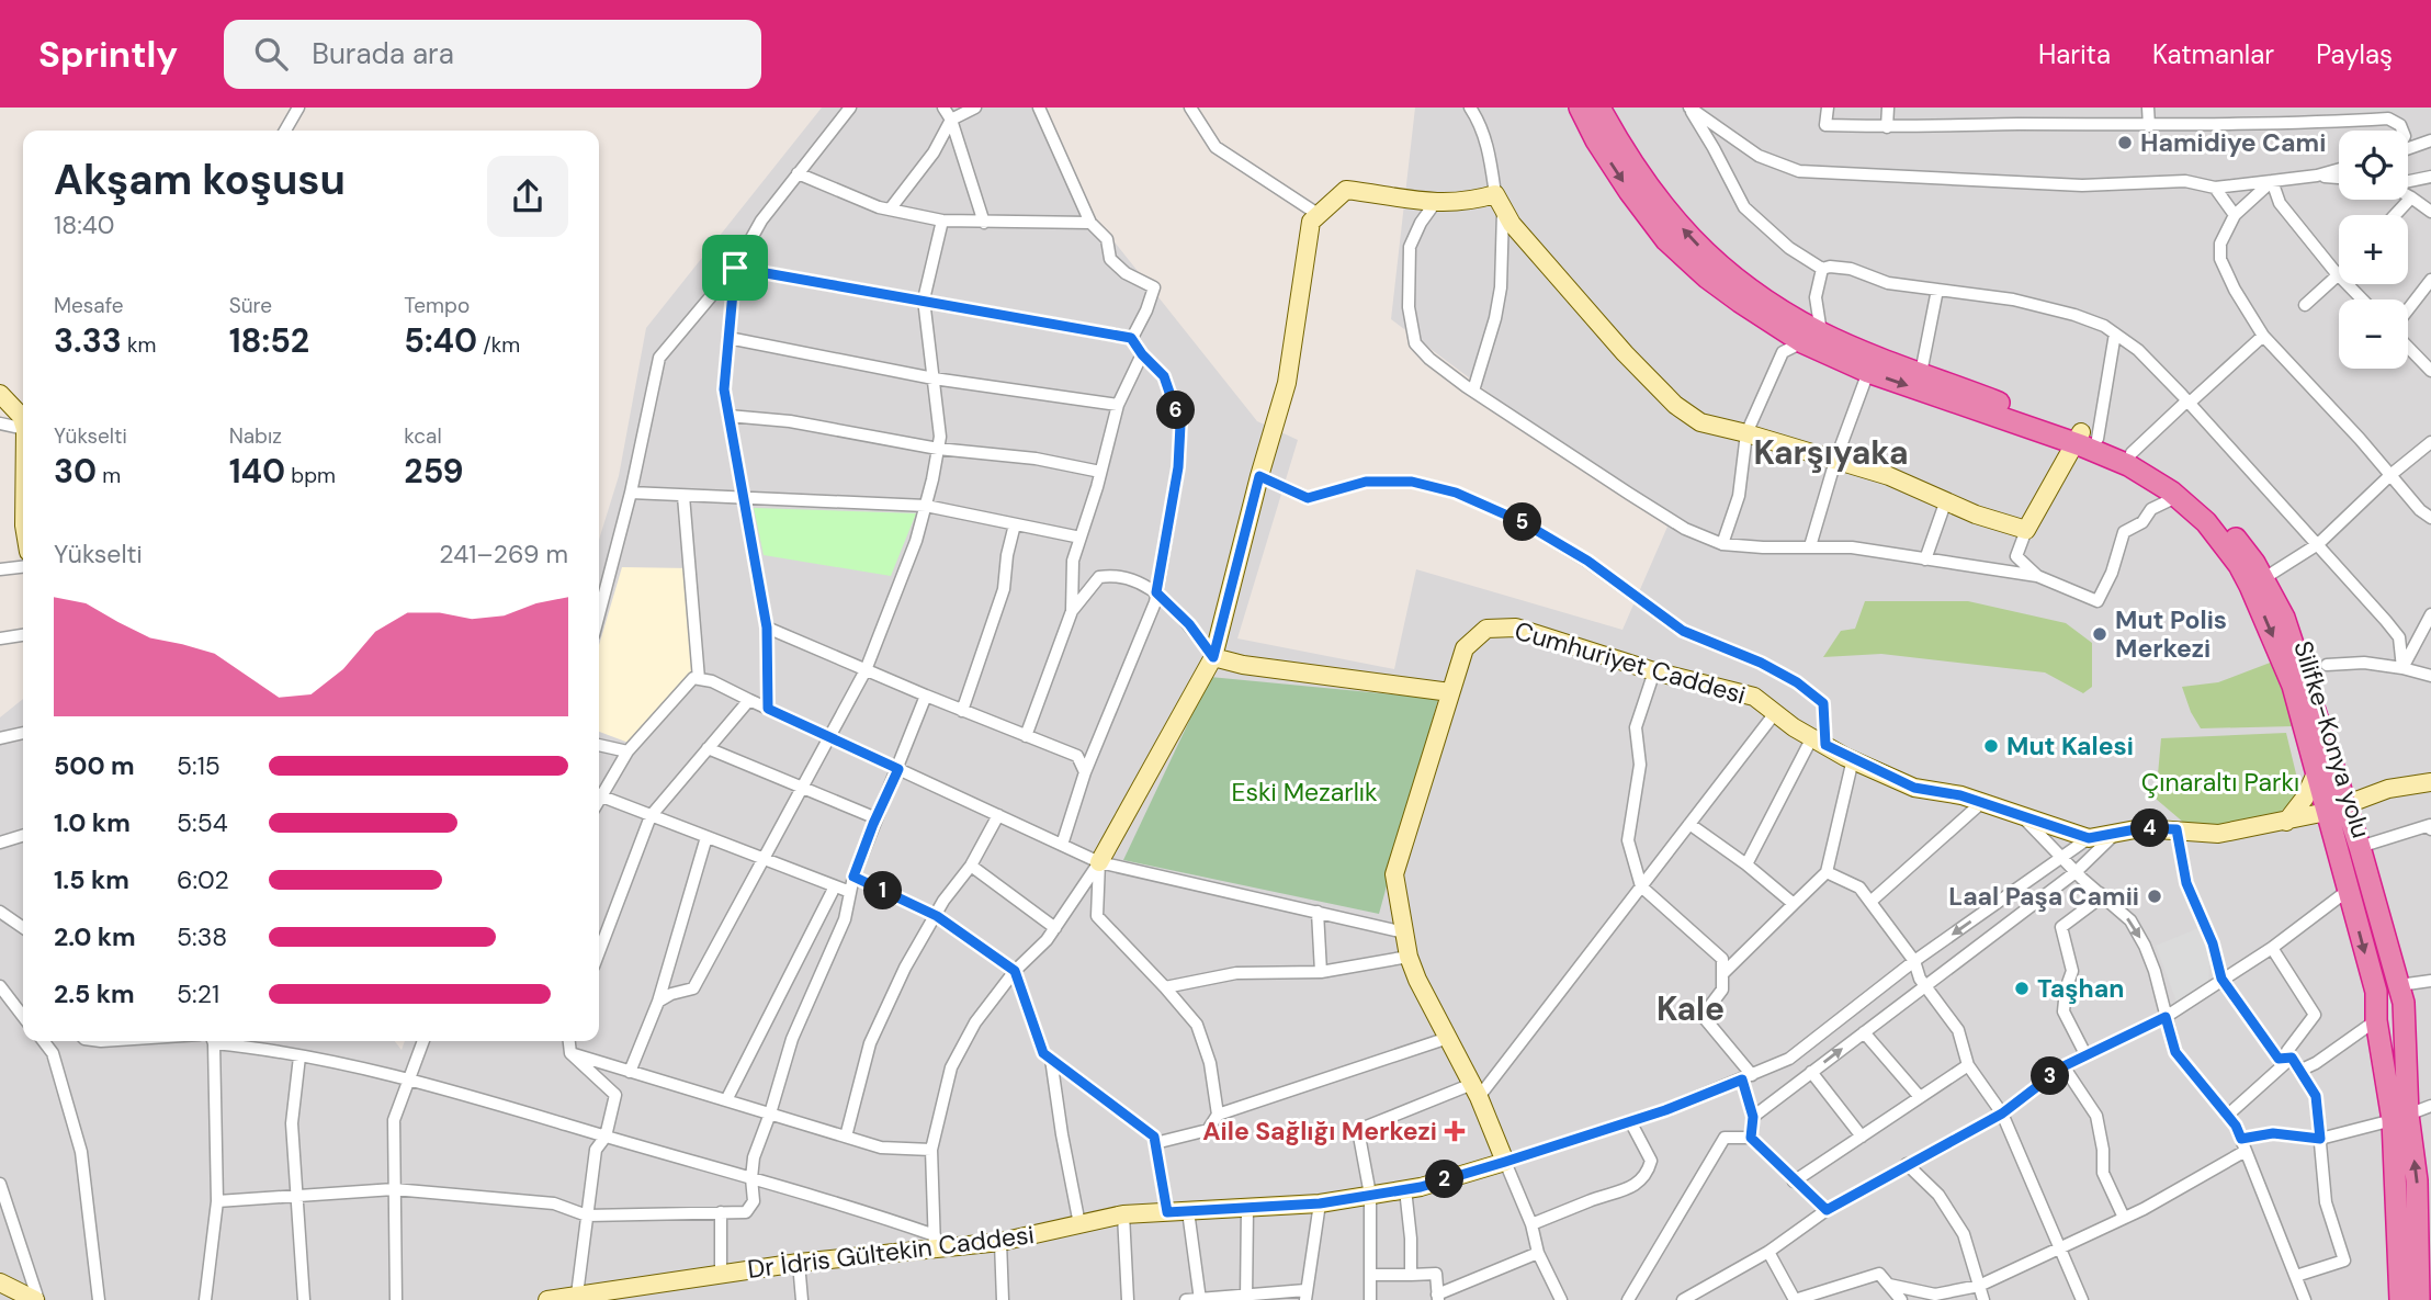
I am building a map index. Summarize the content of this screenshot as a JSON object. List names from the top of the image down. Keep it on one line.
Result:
{"streets":{"highway":["Silifke-Konya yolu"],"street":["Cumhuriyet Caddesi","Dr İdris Gültekin Caddesi"]},"crossings":[["Cumhuriyet Caddesi","Silifke-Konya yolu"]],"districts":["Karşıyaka","Kale"],"parks":["Çınaraltı Parkı","Eski Mezarlık"],"places":{"other":["Hamidiye Cami","Mut Polis Merkezi","Mut Kalesi","Laal Paşa Camii","Taşhan"],"health":["Aile Sağlığı Merkezi"]},"page":{"header":"Sprintly","search":"Burada ara","nav":["Harita","Katmanlar","Paylaş"],"map_buttons":["+","−"],"heading":["Akşam koşusu","18:40"],"stats":[["Mesafe","3.33 km"],["Süre","18:52"],["Tempo","5:40 /km"],["Yükselti","30 m"],["Nabız","140 bpm"],["kcal","259"]],"pins":["6","5","4","1","3","2"],"chart":["Yükselti","241–269 m"],"list":[{"name":"500 m","note":"5:15"},{"name":"1.0 km","note":"5:54"},{"name":"1.5 km","note":"6:02"},{"name":"2.0 km","note":"5:38"},{"name":"2.5 km","note":"5:21"}]}}
